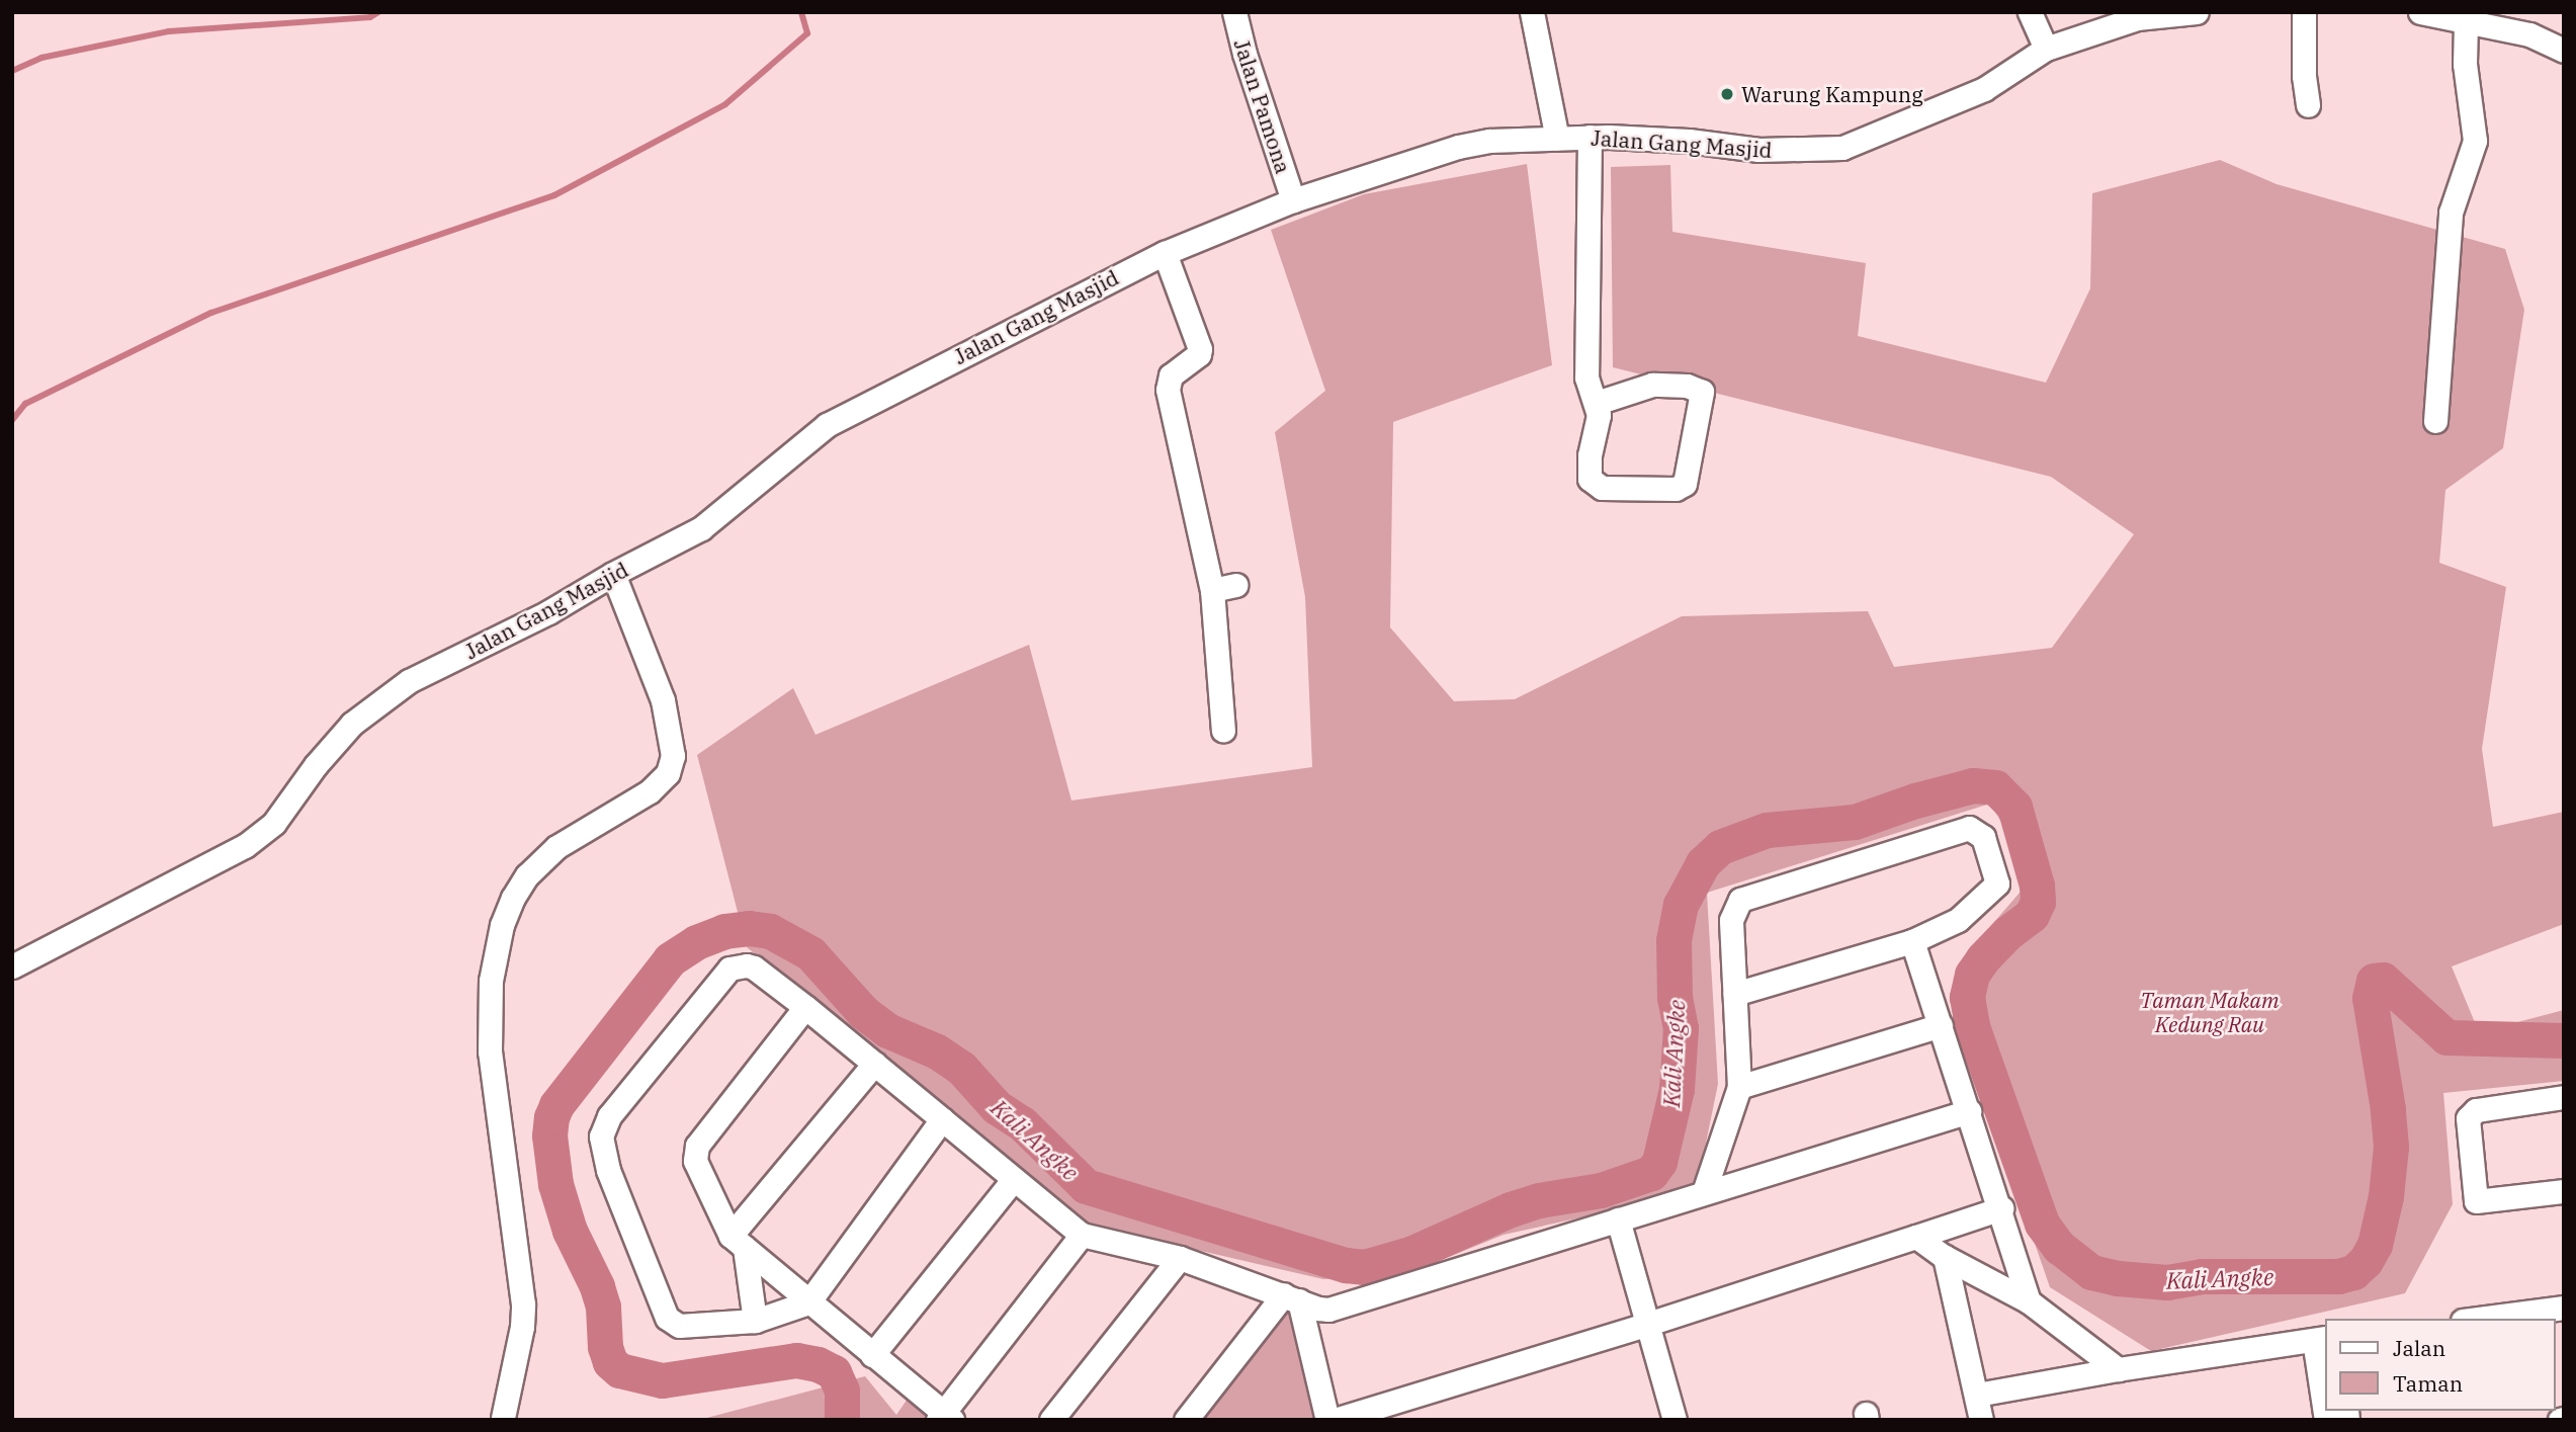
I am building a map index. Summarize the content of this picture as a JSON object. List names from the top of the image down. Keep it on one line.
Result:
{"streets":{"street":["Jalan Pamona","Jalan Gang Masjid"]},"crossings":[["Jalan Pamona","Jalan Gang Masjid"]],"water":["Kali Angke"],"parks":["Taman Makam Kedung Rau"],"places":["Warung Kampung"],"legend":["Jalan","Taman"]}
